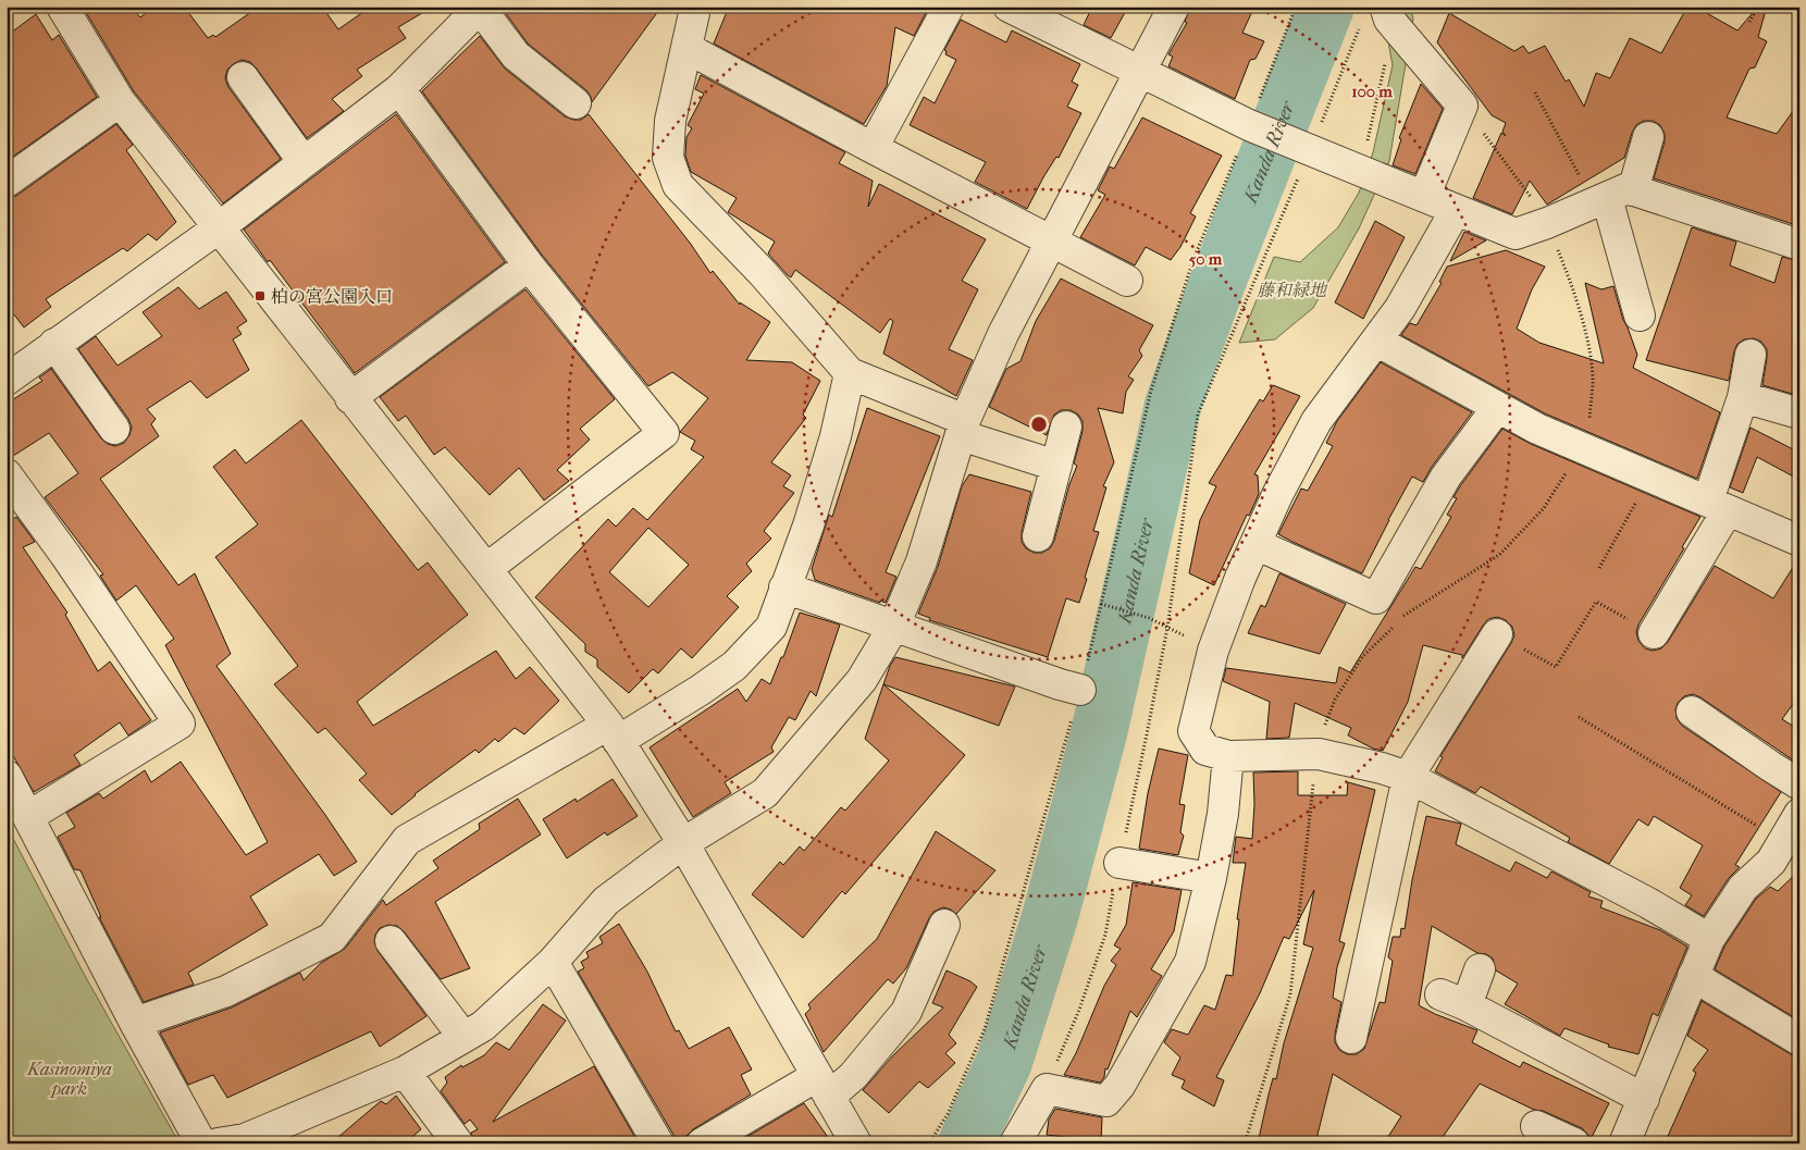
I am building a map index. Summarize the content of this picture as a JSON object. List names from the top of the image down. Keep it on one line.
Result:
{"water":["Kanda River"],"parks":["藤和緑地","Kasinomiya park"],"places":{"transit":["柏の宮公園入口"]},"rings":["100 m","50 m"]}
